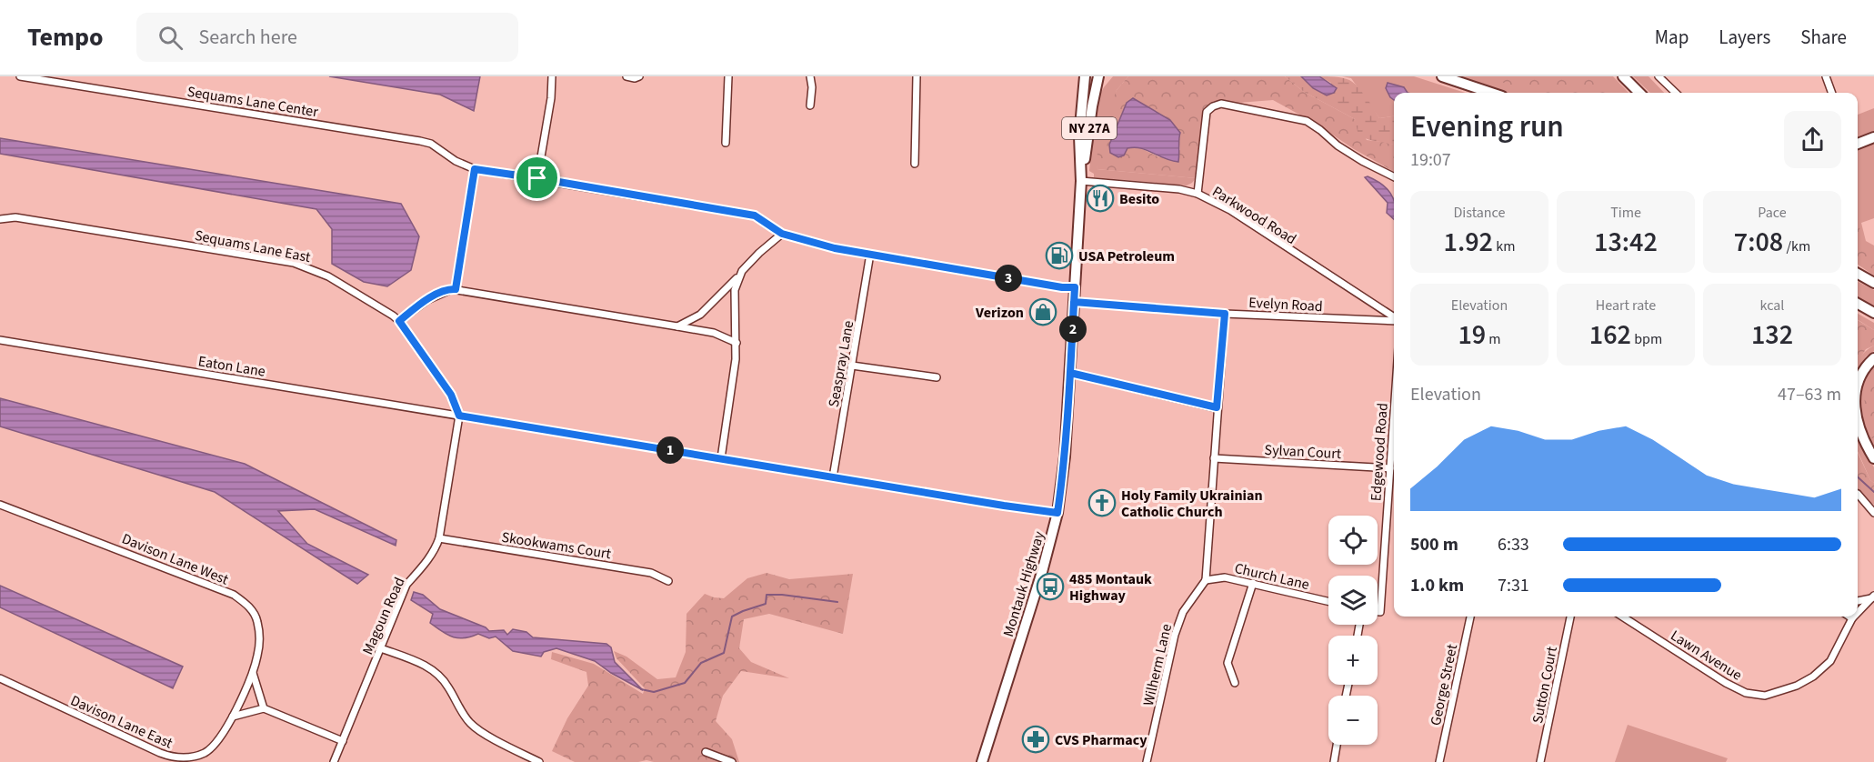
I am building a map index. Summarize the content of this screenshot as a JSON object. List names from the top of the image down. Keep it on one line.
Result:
{"streets":{"main road":["NY 27A","Montauk Highway"],"street":["Sequams Lane Center","Parkwood Road","Sequams Lane East","Evelyn Road","Seaspray Lane","Eaton Lane","Sylvan Court","Edgewood Road","Skookwams Court","Davison Lane West","Church Lane","Magoun Road","Lawn Avenue","Wilherm Lane","George Street","Sutton Court","Davison Lane East"]},"crossings":[["Sequams Lane Center","Seaspray Lane"],["Sequams Lane Center","Montauk Highway"],["Parkwood Road","Montauk Highway"],["Evelyn Road","Montauk Highway"],["Seaspray Lane","Eaton Lane"],["Eaton Lane","Montauk Highway"],["Eaton Lane","Magoun Road"],["Sylvan Court","Edgewood Road"],["Skookwams Court","Magoun Road"],["Davison Lane West","Davison Lane East"],["Church Lane","Wilherm Lane"]],"places":{"restaurant":["Besito"],"fuel station":["USA Petroleum"],"shop":["Verizon"],"church":["Holy Family Ukrainian Catholic Church"],"bus stop":["485 Montauk Highway"],"pharmacy":["CVS Pharmacy"]},"page":{"header":"Tempo","search":"Search here","nav":["Map","Layers","Share"],"heading":["Evening run","19:07"],"stats":[["Distance","1.92 km"],["Time","13:42"],["Pace","7:08 /km"],["Elevation","19 m"],["Heart rate","162 bpm"],["kcal","132"]],"pins":["3","2","1"],"chart":["Elevation","47–63 m"],"map_buttons":["+","−"],"list":[{"name":"500 m","note":"6:33"},{"name":"1.0 km","note":"7:31"}]}}
